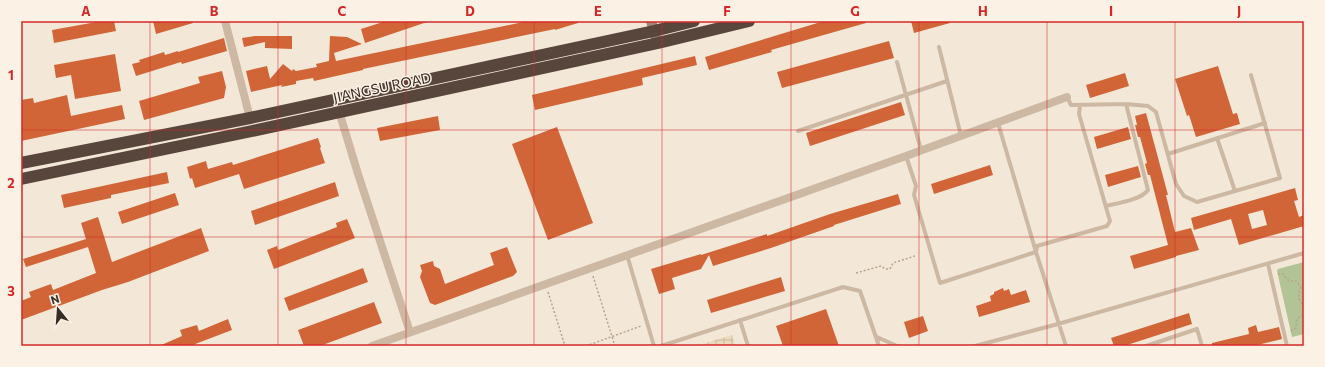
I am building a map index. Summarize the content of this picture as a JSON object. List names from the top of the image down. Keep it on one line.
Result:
{"streets":{"highway":["JIANGSU ROAD"]},"north":"top","grid":{"columns":["A","B","C","D","E","F","G","H","I","J"],"rows":["1","2","3"]}}
